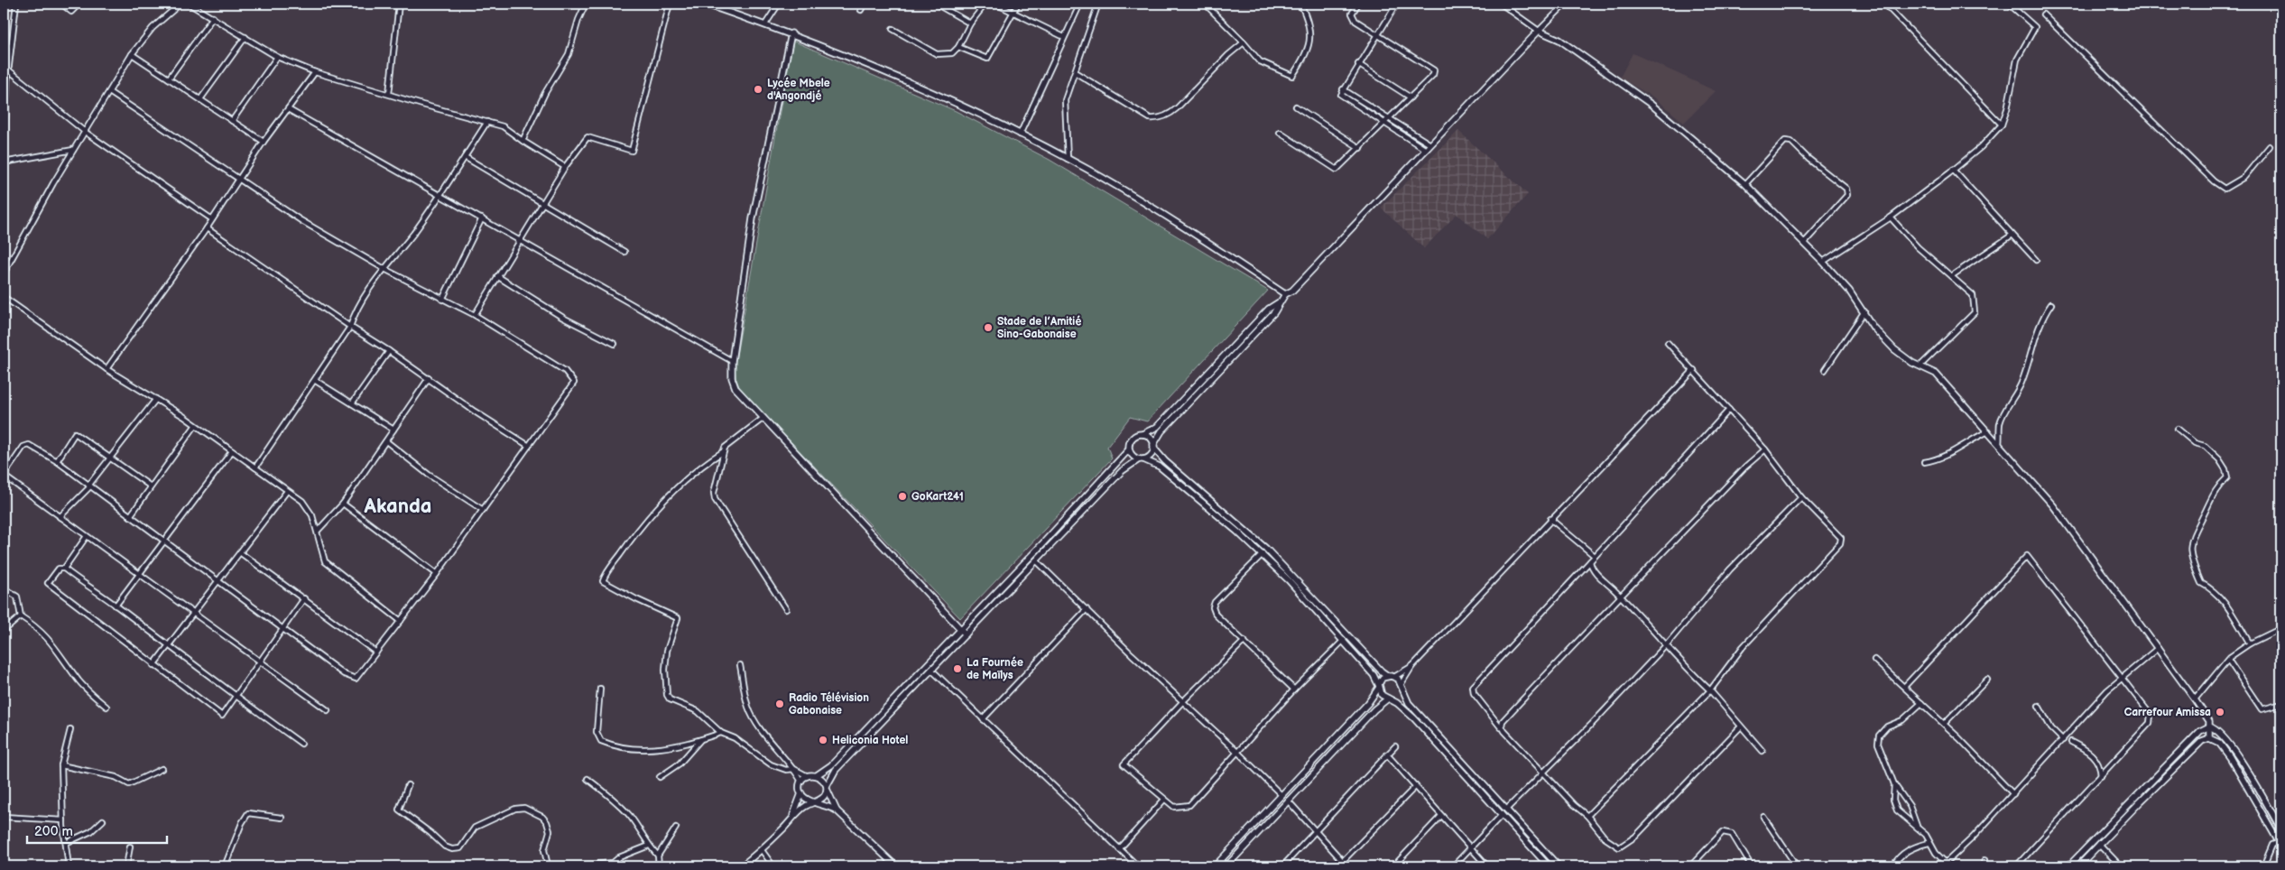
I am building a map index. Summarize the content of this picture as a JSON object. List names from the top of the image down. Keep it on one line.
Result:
{"districts":["Akanda"],"places":["Lycée Mbele d'Angondjé","Stade de l’Amitié Sino-Gabonaise","GoKart241","La Fournée de Maïlys","Radio Télévision Gabonaise","Carrefour Amissa","Heliconia Hotel"],"scale_bar":"200 m"}
